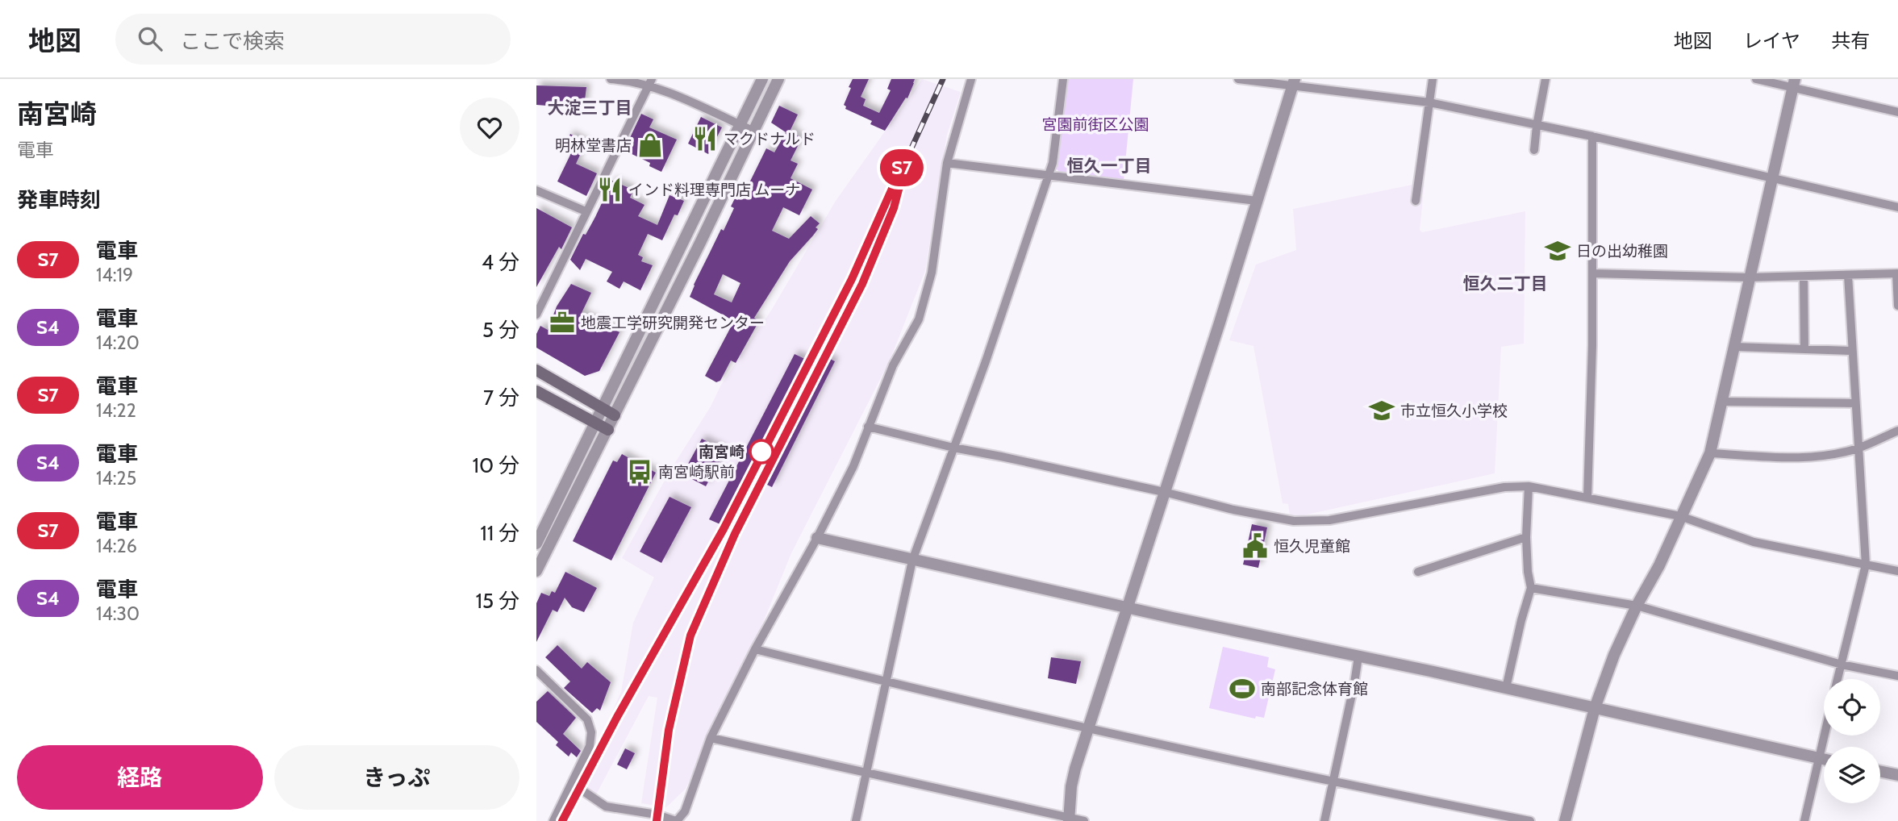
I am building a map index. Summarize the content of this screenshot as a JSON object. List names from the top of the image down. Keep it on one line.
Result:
{"districts":["大淀三丁目","恒久一丁目","恒久二丁目"],"parks":["宮園前街区公園"],"places":{"restaurant":["マクドナルド","インド料理専門店 ムーナ"],"shop":["明林堂書店"],"school or university":["日の出幼稚園","市立恒久小学校"],"office":["地震工学研究開発センター"],"other":["南宮崎"],"bus stop":["南宮崎駅前"],"public building":["恒久児童館"],"sports":["南部記念体育館"]},"page":{"header":"地図","search":"ここで検索","nav":["地図","レイヤ","共有"],"heading":[["南宮崎","電車"],"発車時刻"],"on_map":"S7","list":[{"mark":"S7","name":"電車","note":"14:19","value":"4 分"},{"mark":"S4","name":"電車","note":"14:20","value":"5 分"},{"mark":"S7","name":"電車","note":"14:22","value":"7 分"},{"mark":"S4","name":"電車","note":"14:25","value":"10 分"},{"mark":"S7","name":"電車","note":"14:26","value":"11 分"},{"mark":"S4","name":"電車","note":"14:30","value":"15 分"}],"buttons":["経路","きっぷ"]}}
